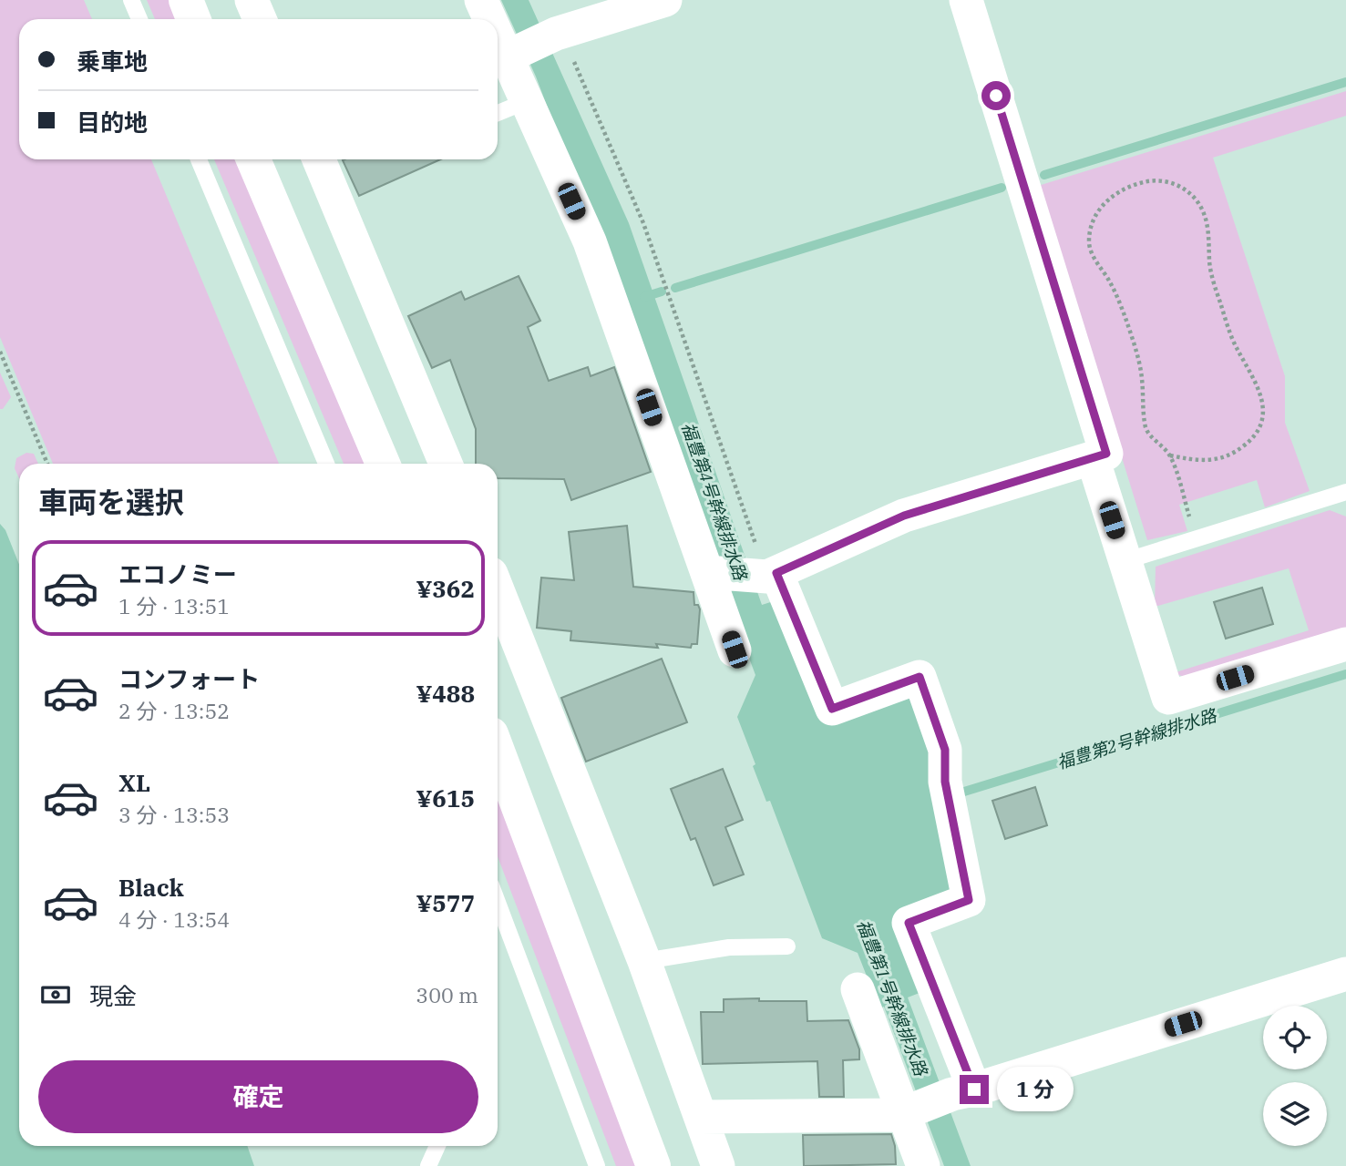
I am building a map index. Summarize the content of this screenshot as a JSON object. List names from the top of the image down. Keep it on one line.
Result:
{"water":["福豊第4号幹線排水路","福豊第2号幹線排水路","福豊第1号幹線排水路"],"page":{"banner":["乗車地","目的地"],"heading":"車両を選択","list":[{"name":"エコノミー","note":"1 分 · 13:51","value":"¥362"},{"name":"コンフォート","note":"2 分 · 13:52","value":"¥488"},{"name":"XL","note":"3 分 · 13:53","value":"¥615"},{"name":"Black","note":"4 分 · 13:54","value":"¥577"}],"pay":["現金","300 m"],"buttons":"確定","bubble":"1 分"}}
